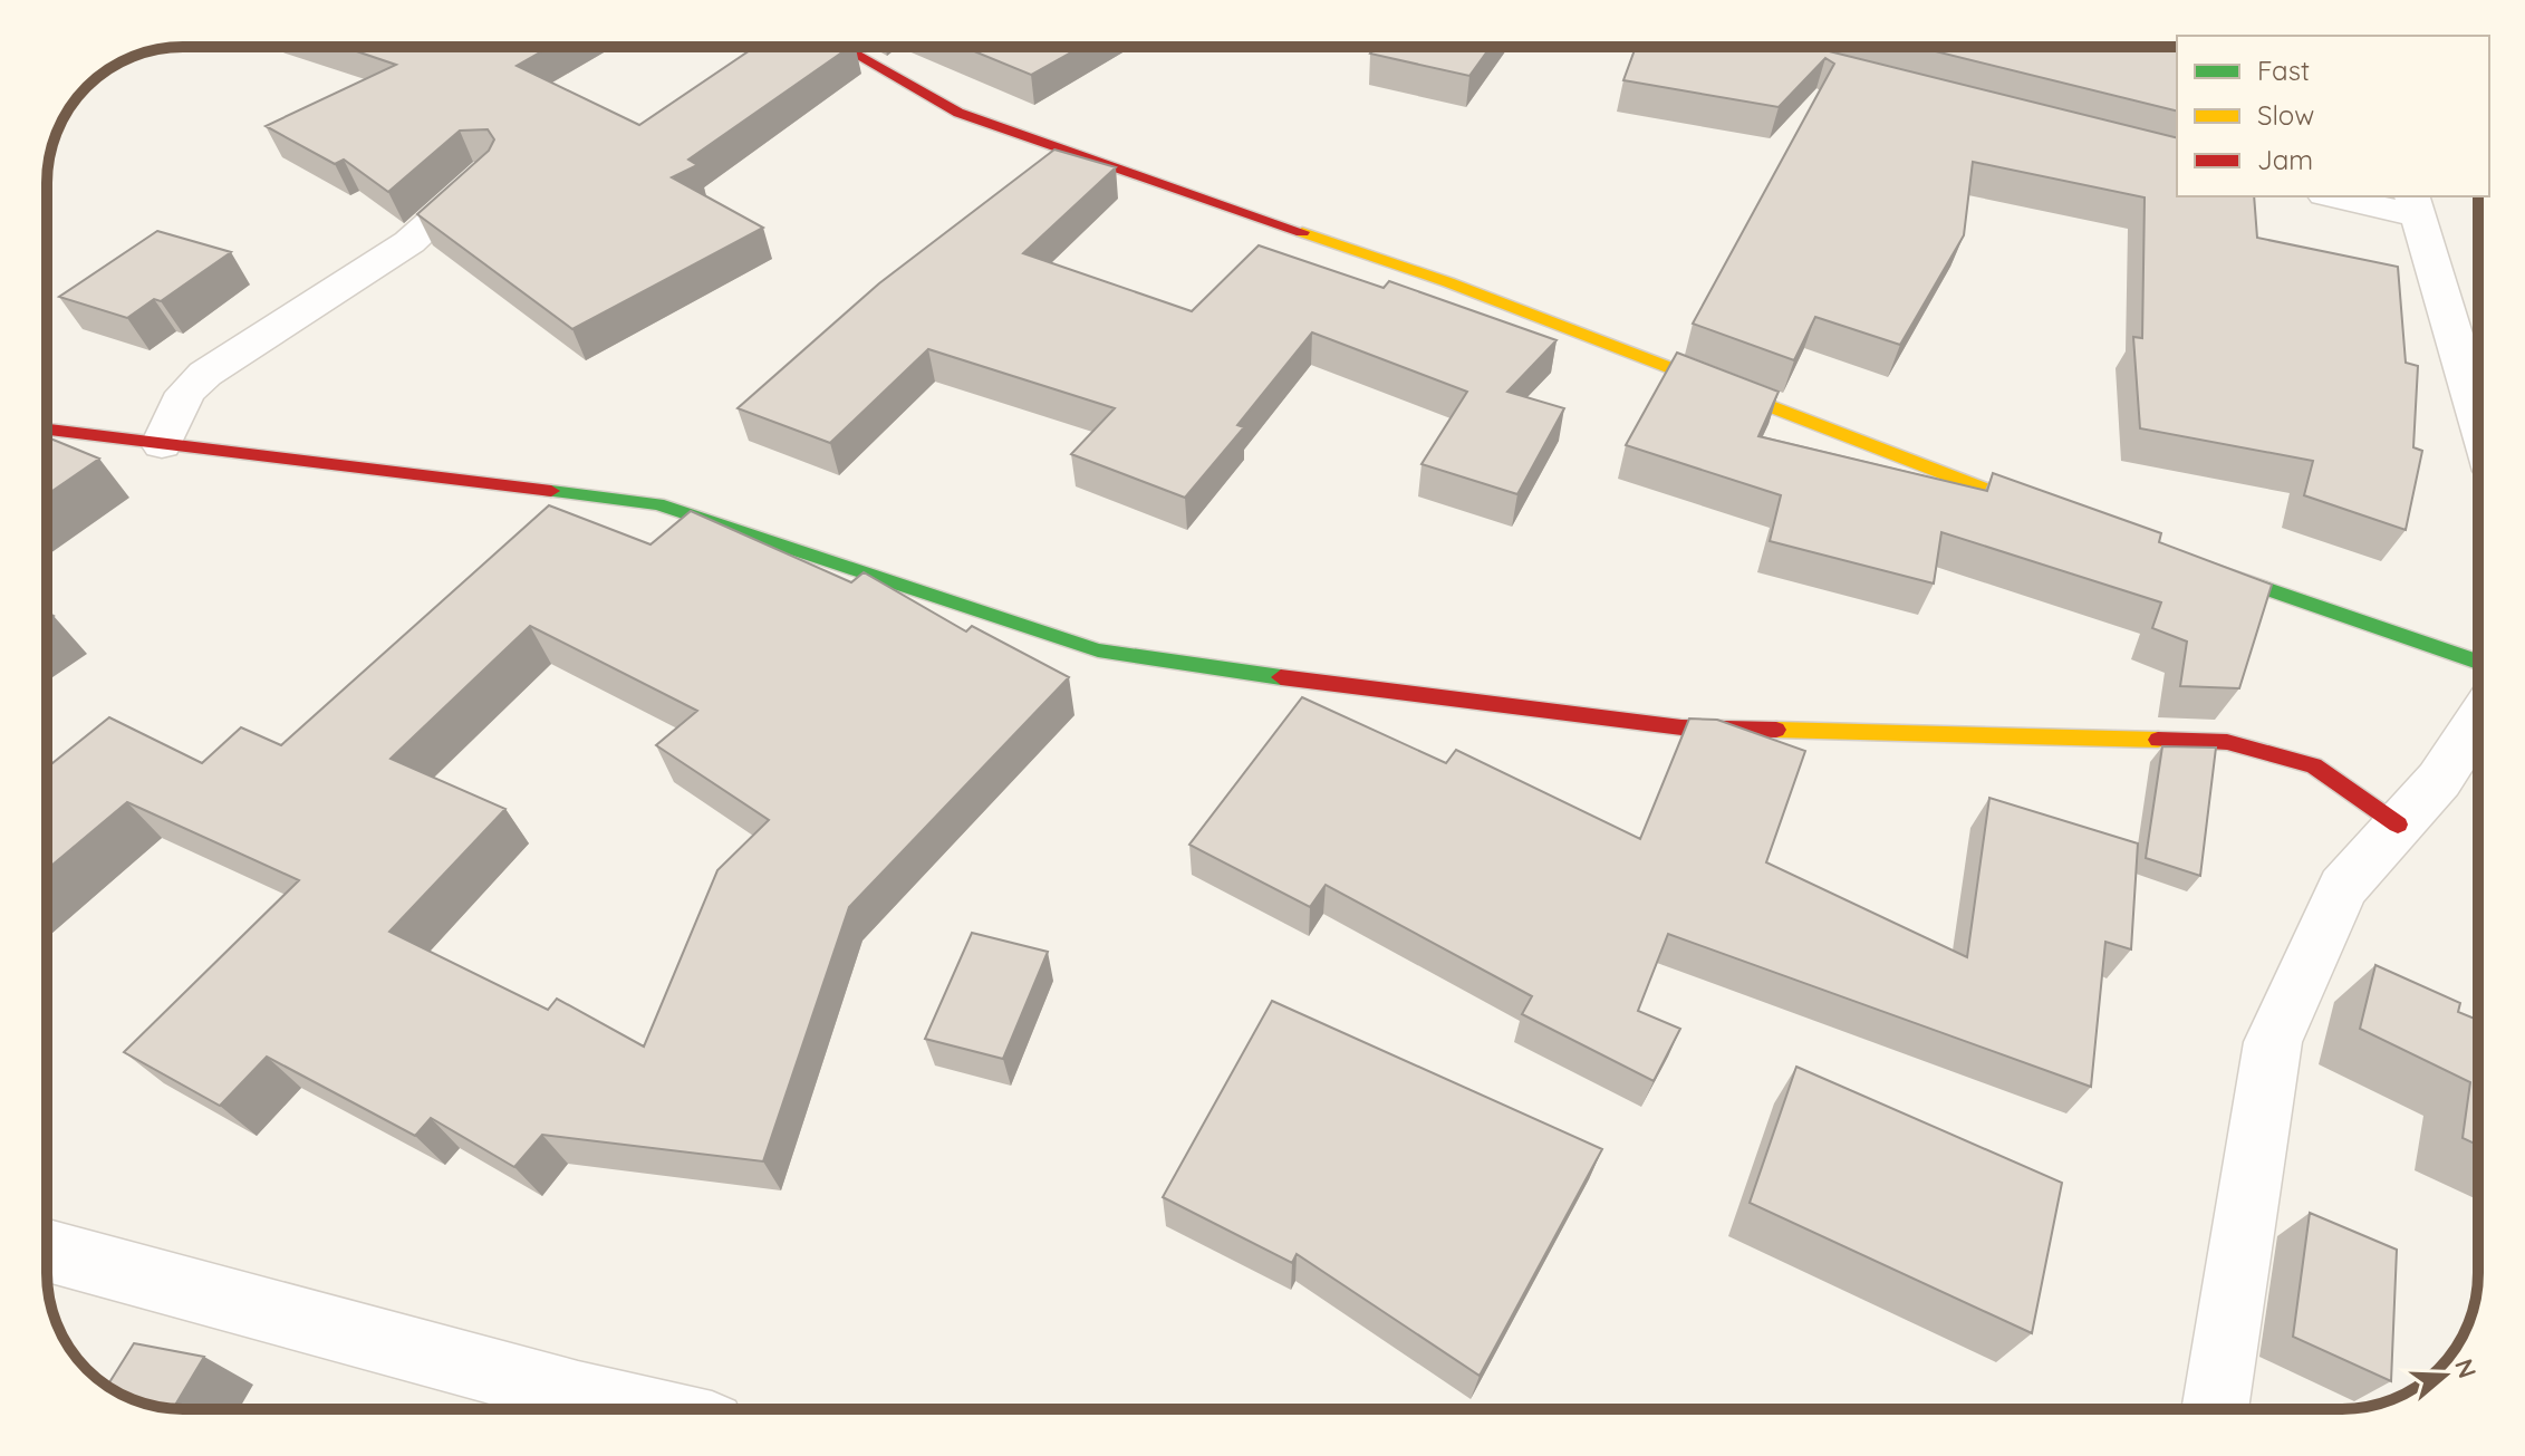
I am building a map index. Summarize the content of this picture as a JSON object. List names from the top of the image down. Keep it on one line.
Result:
{"legend":["Fast","Slow","Jam"],"north":"right"}
